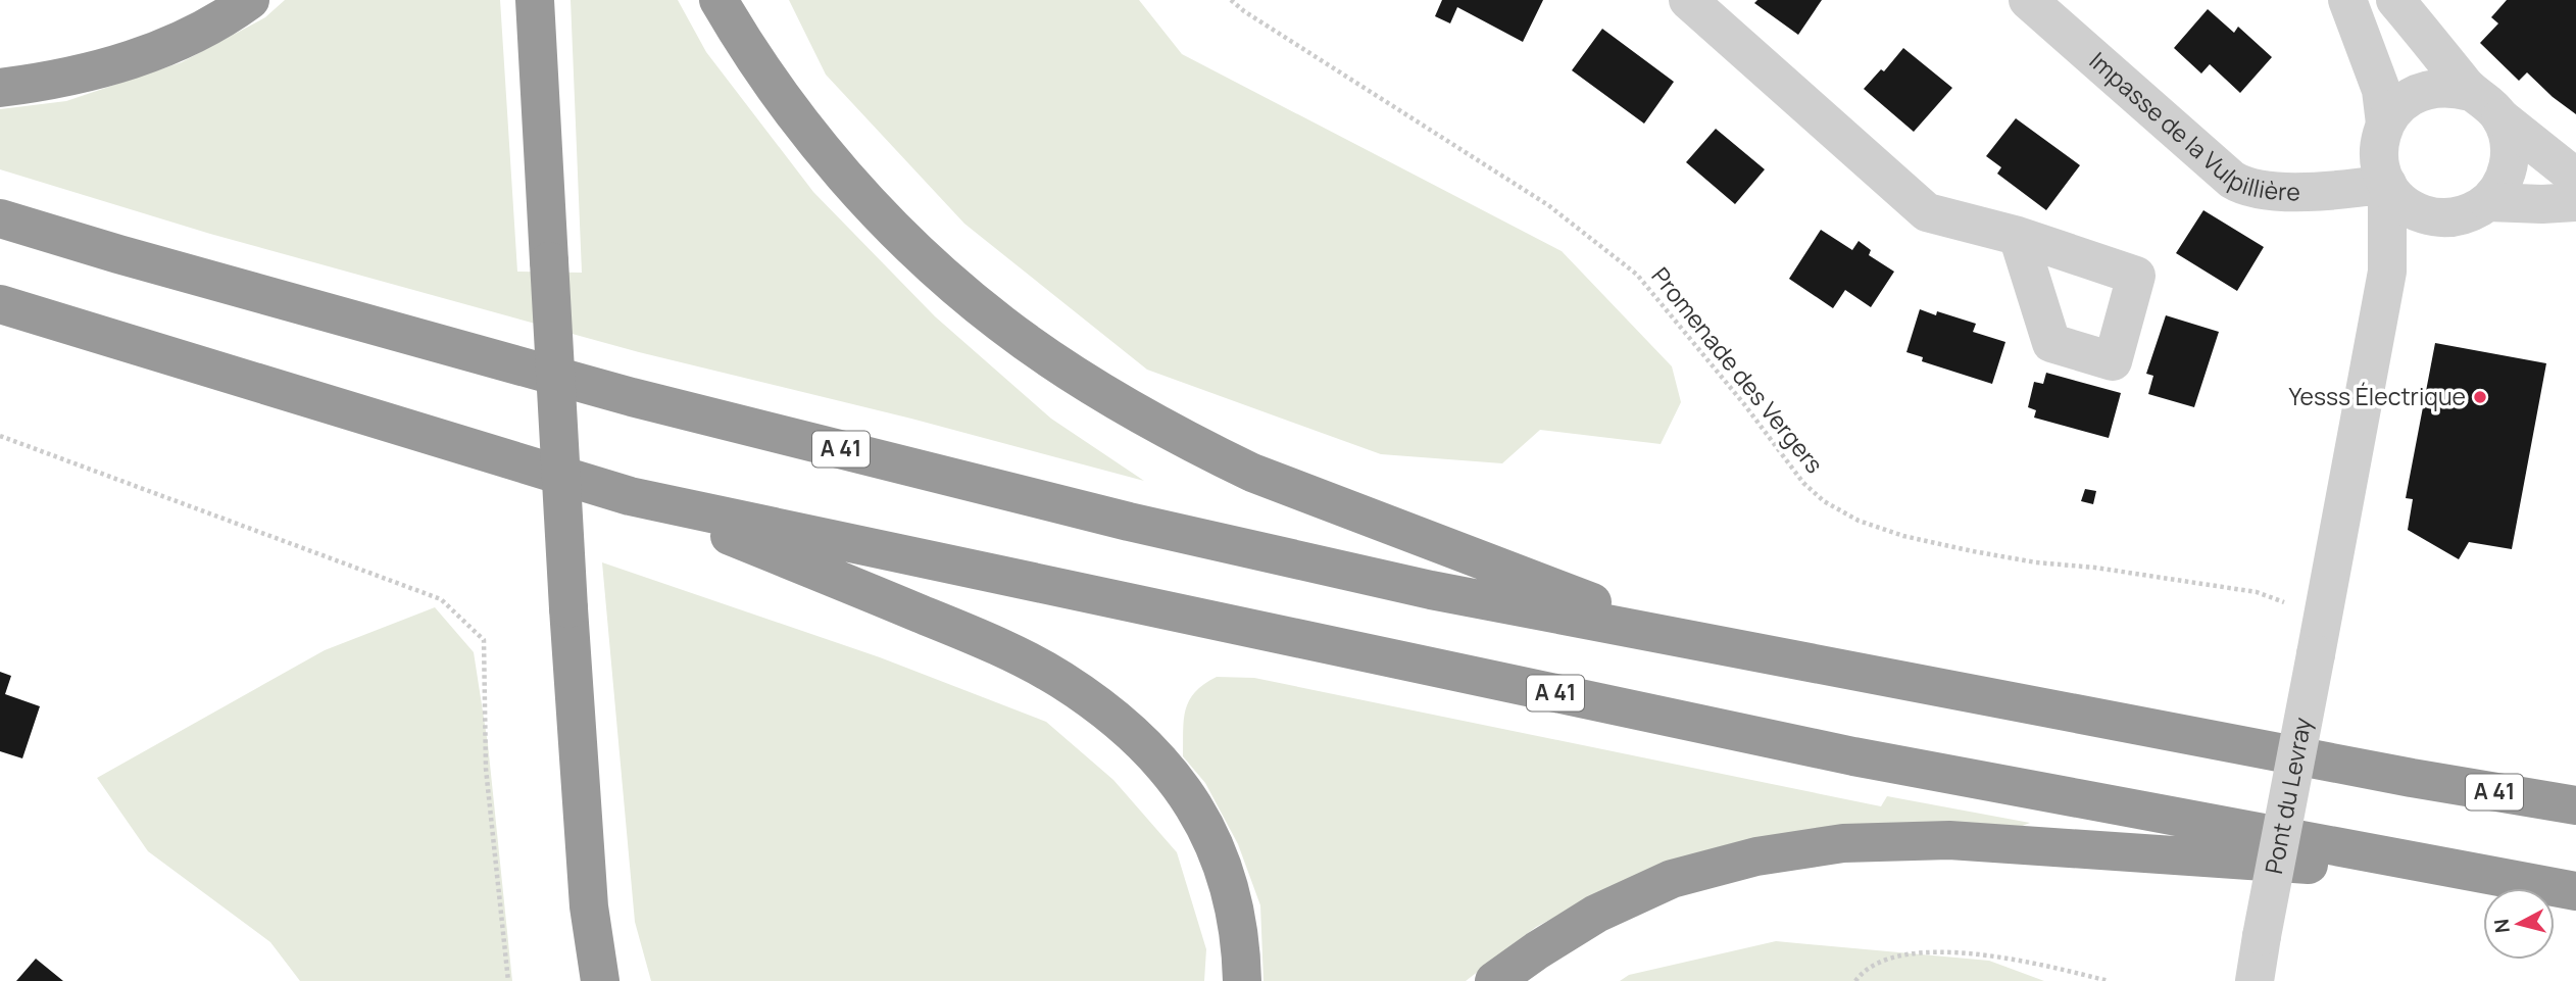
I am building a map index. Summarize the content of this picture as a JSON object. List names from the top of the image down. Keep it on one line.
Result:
{"streets":{"highway":["A 41"],"street":["Impasse de la Vulpillière","Pont du Levray"],"path":["Promenade des Vergers"]},"crossings":[["Impasse de la Vulpillière","Pont du Levray"],["Promenade des Vergers","Pont du Levray"]],"places":["Yesss Électrique"],"north":"left"}
